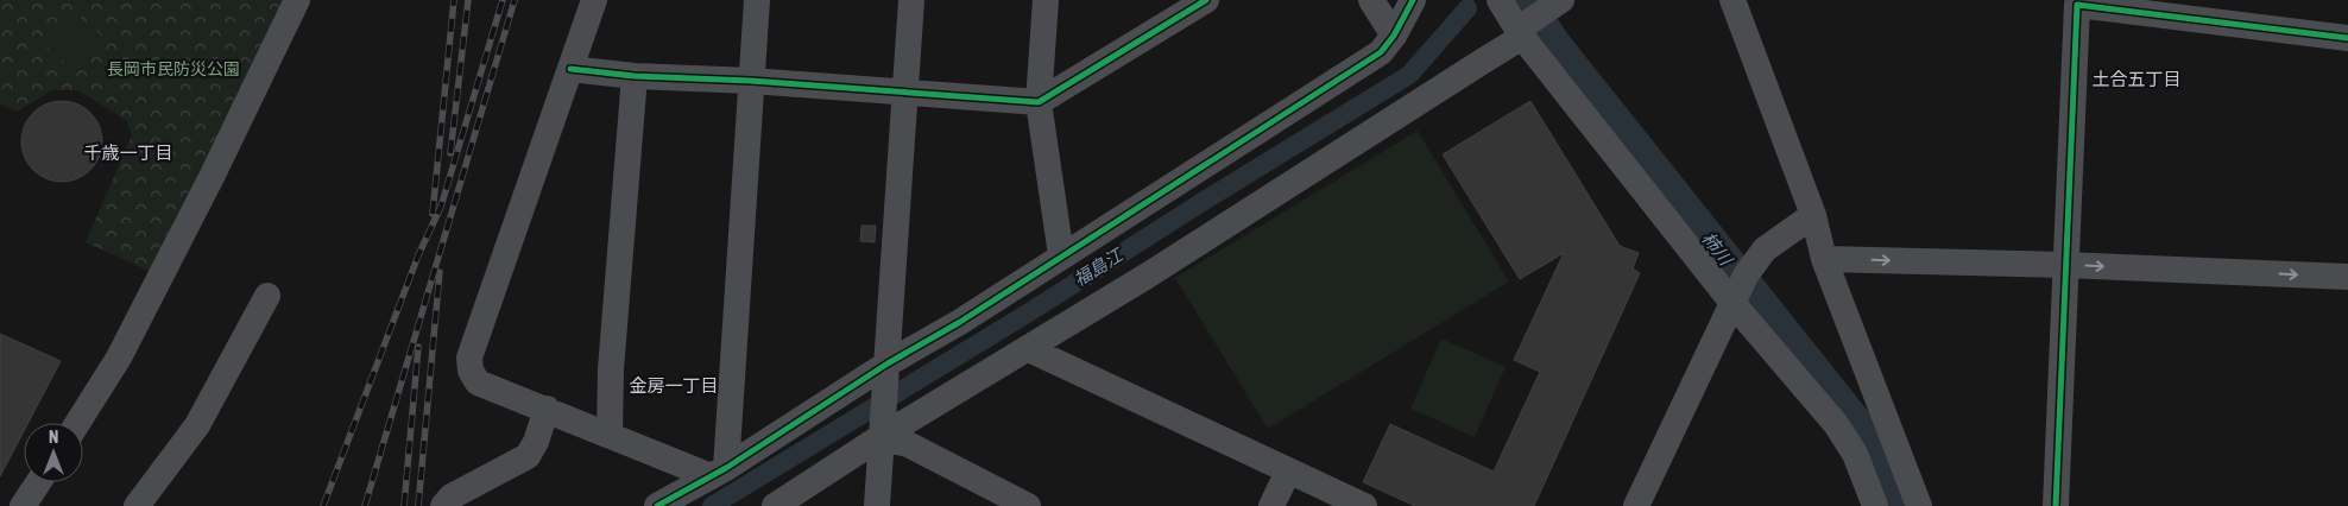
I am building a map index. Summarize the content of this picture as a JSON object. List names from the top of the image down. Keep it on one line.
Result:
{"districts":["土合五丁目","千歳一丁目","金房一丁目"],"water":["柿川","福島江"],"parks":["長岡市民防災公園"],"north":"top"}
